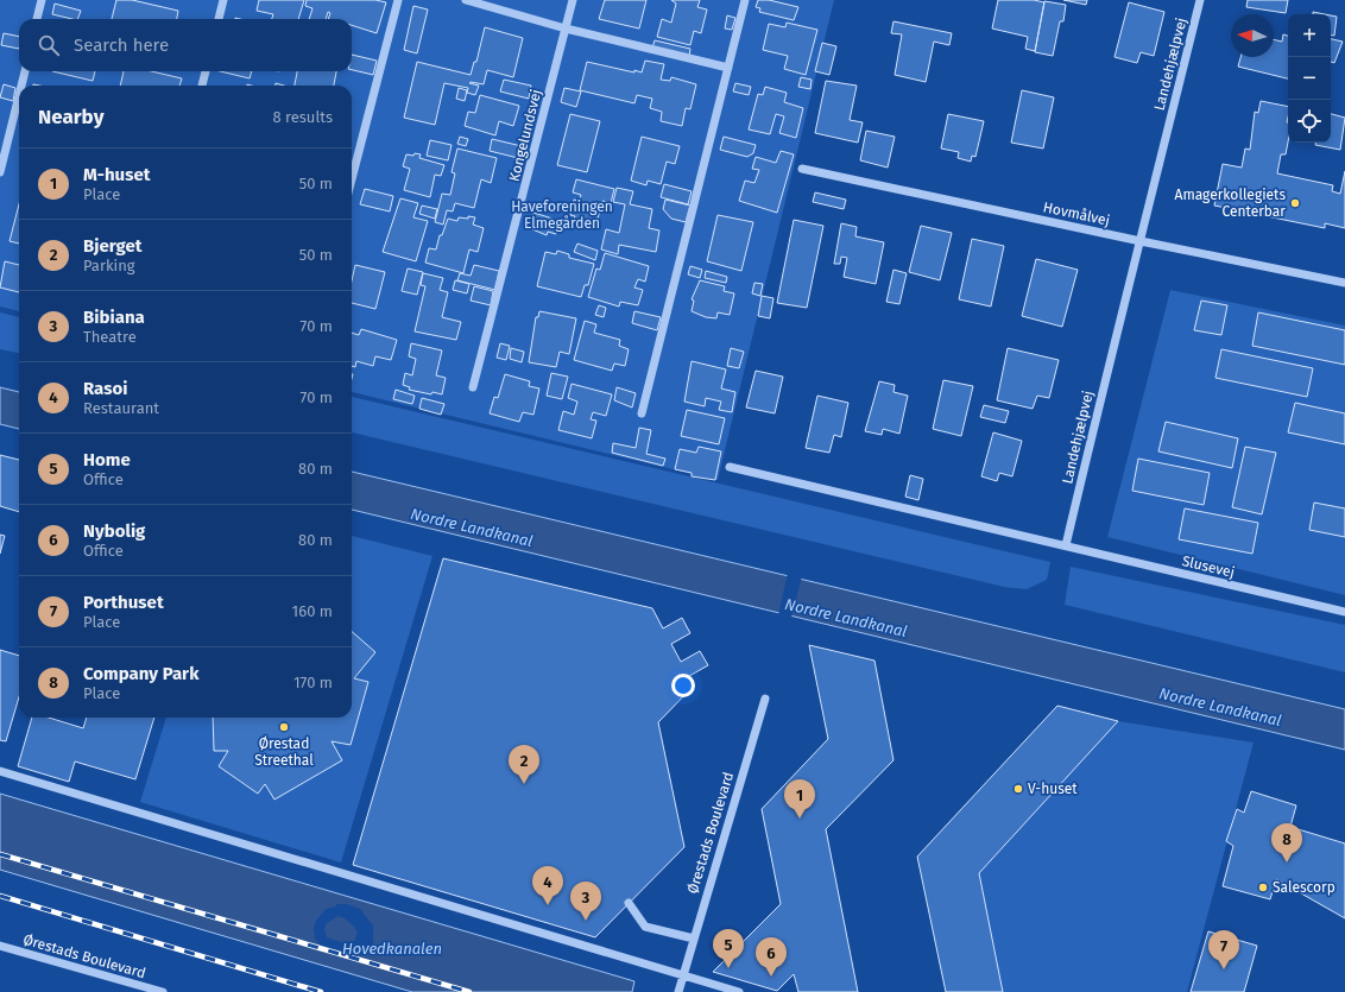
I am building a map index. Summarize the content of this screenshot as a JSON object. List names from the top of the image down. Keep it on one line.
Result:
{"streets":{"street":["Landehjælpvej","Kongelundsvej","Hovmålvej","Slusevej","Ørestads Boulevard"]},"crossings":[["Landehjælpvej","Hovmålvej"],["Landehjælpvej","Slusevej"]],"water":["Nordre Landkanal","Hovedkanalen"],"parks":["Haveforeningen Elmegården"],"places":["Amagerkollegiets Centerbar","Ørestad Streethal","V-huset","Salescorp"],"north":"left","page":{"map_buttons":["+","−"],"search":"Search here","heading":["Nearby","8 results"],"list":[{"mark":"1","name":"M-huset","note":"Place","value":"50 m"},{"mark":"2","name":"Bjerget","note":"Parking","value":"50 m"},{"mark":"3","name":"Bibiana","note":"Theatre","value":"70 m"},{"mark":"4","name":"Rasoi","note":"Restaurant","value":"70 m"},{"mark":"5","name":"Home","note":"Office","value":"80 m"},{"mark":"6","name":"Nybolig","note":"Office","value":"80 m"},{"mark":"7","name":"Porthuset","note":"Place","value":"160 m"},{"mark":"8","name":"Company Park","note":"Place","value":"170 m"}],"pins":["2","1","8","4","3","5","7","6"]}}
